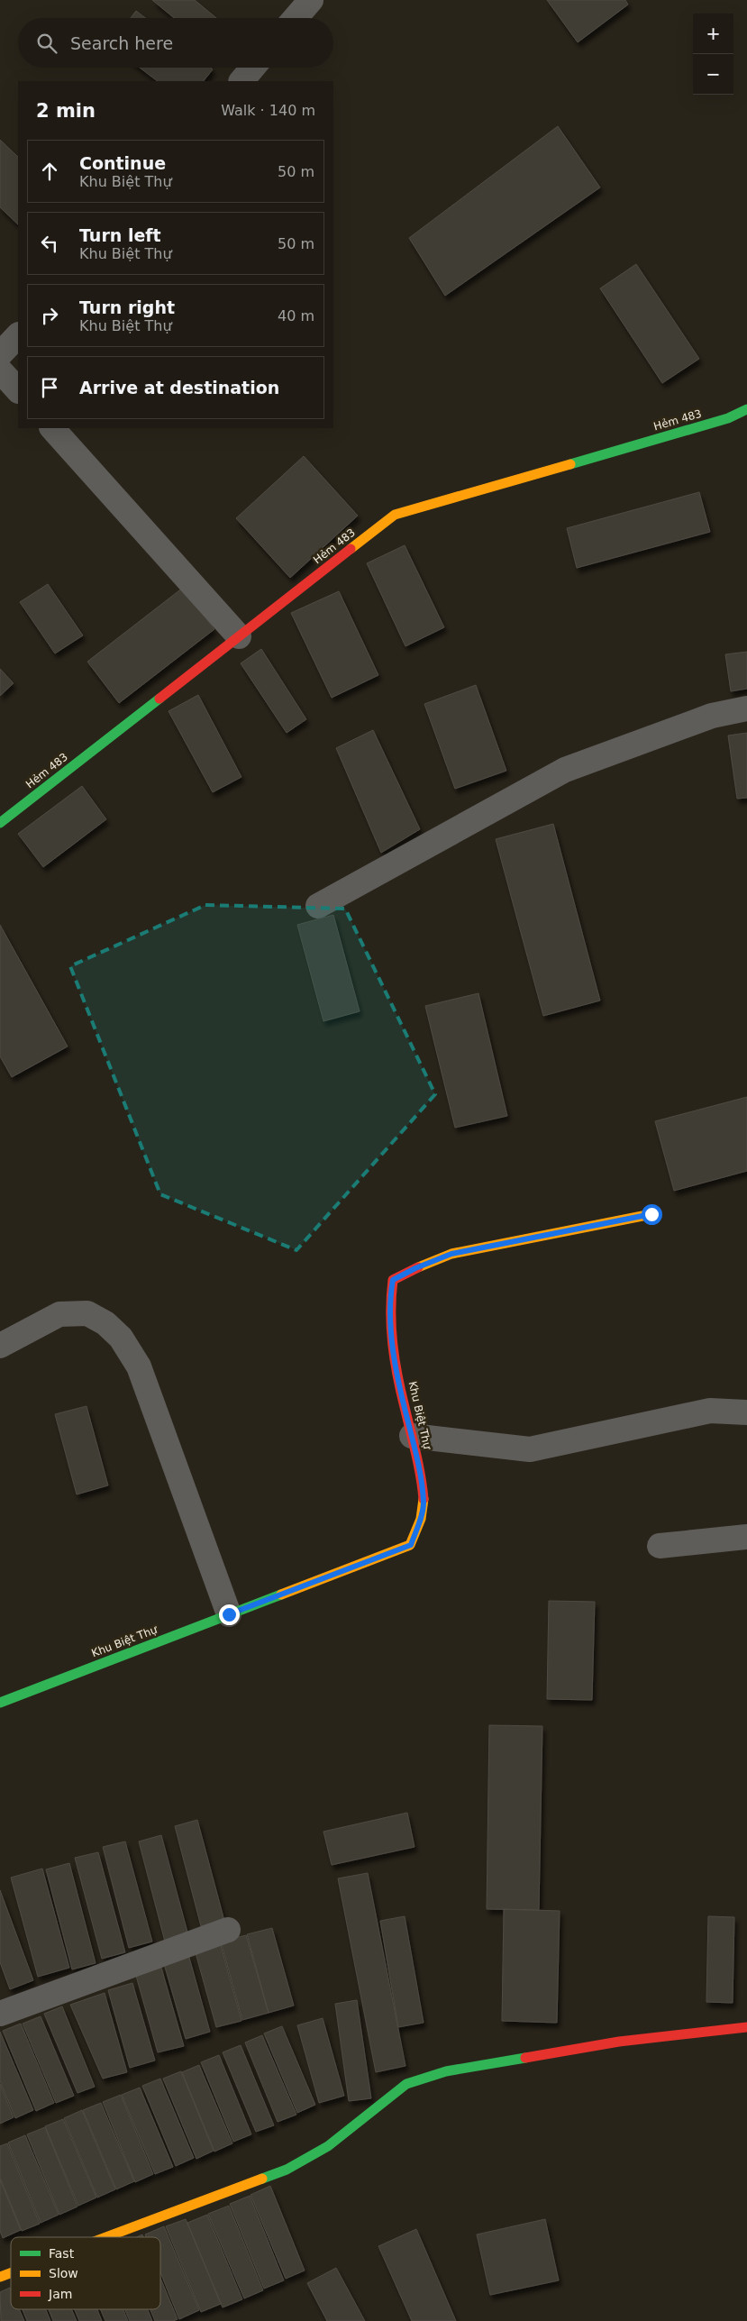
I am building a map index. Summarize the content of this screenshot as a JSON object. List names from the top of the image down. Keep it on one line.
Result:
{"streets":{"street":["Hẻm 483","Khu Biệt Thự"]},"legend":["Fast","Slow","Jam"],"page":{"map_buttons":["+","−"],"search":"Search here","heading":["2 min","Walk · 140 m"],"list":[["Continue","Khu Biệt Thự","50 m"],["Turn left","Khu Biệt Thự","50 m"],["Turn right","Khu Biệt Thự","40 m"],"Arrive at destination"]}}
